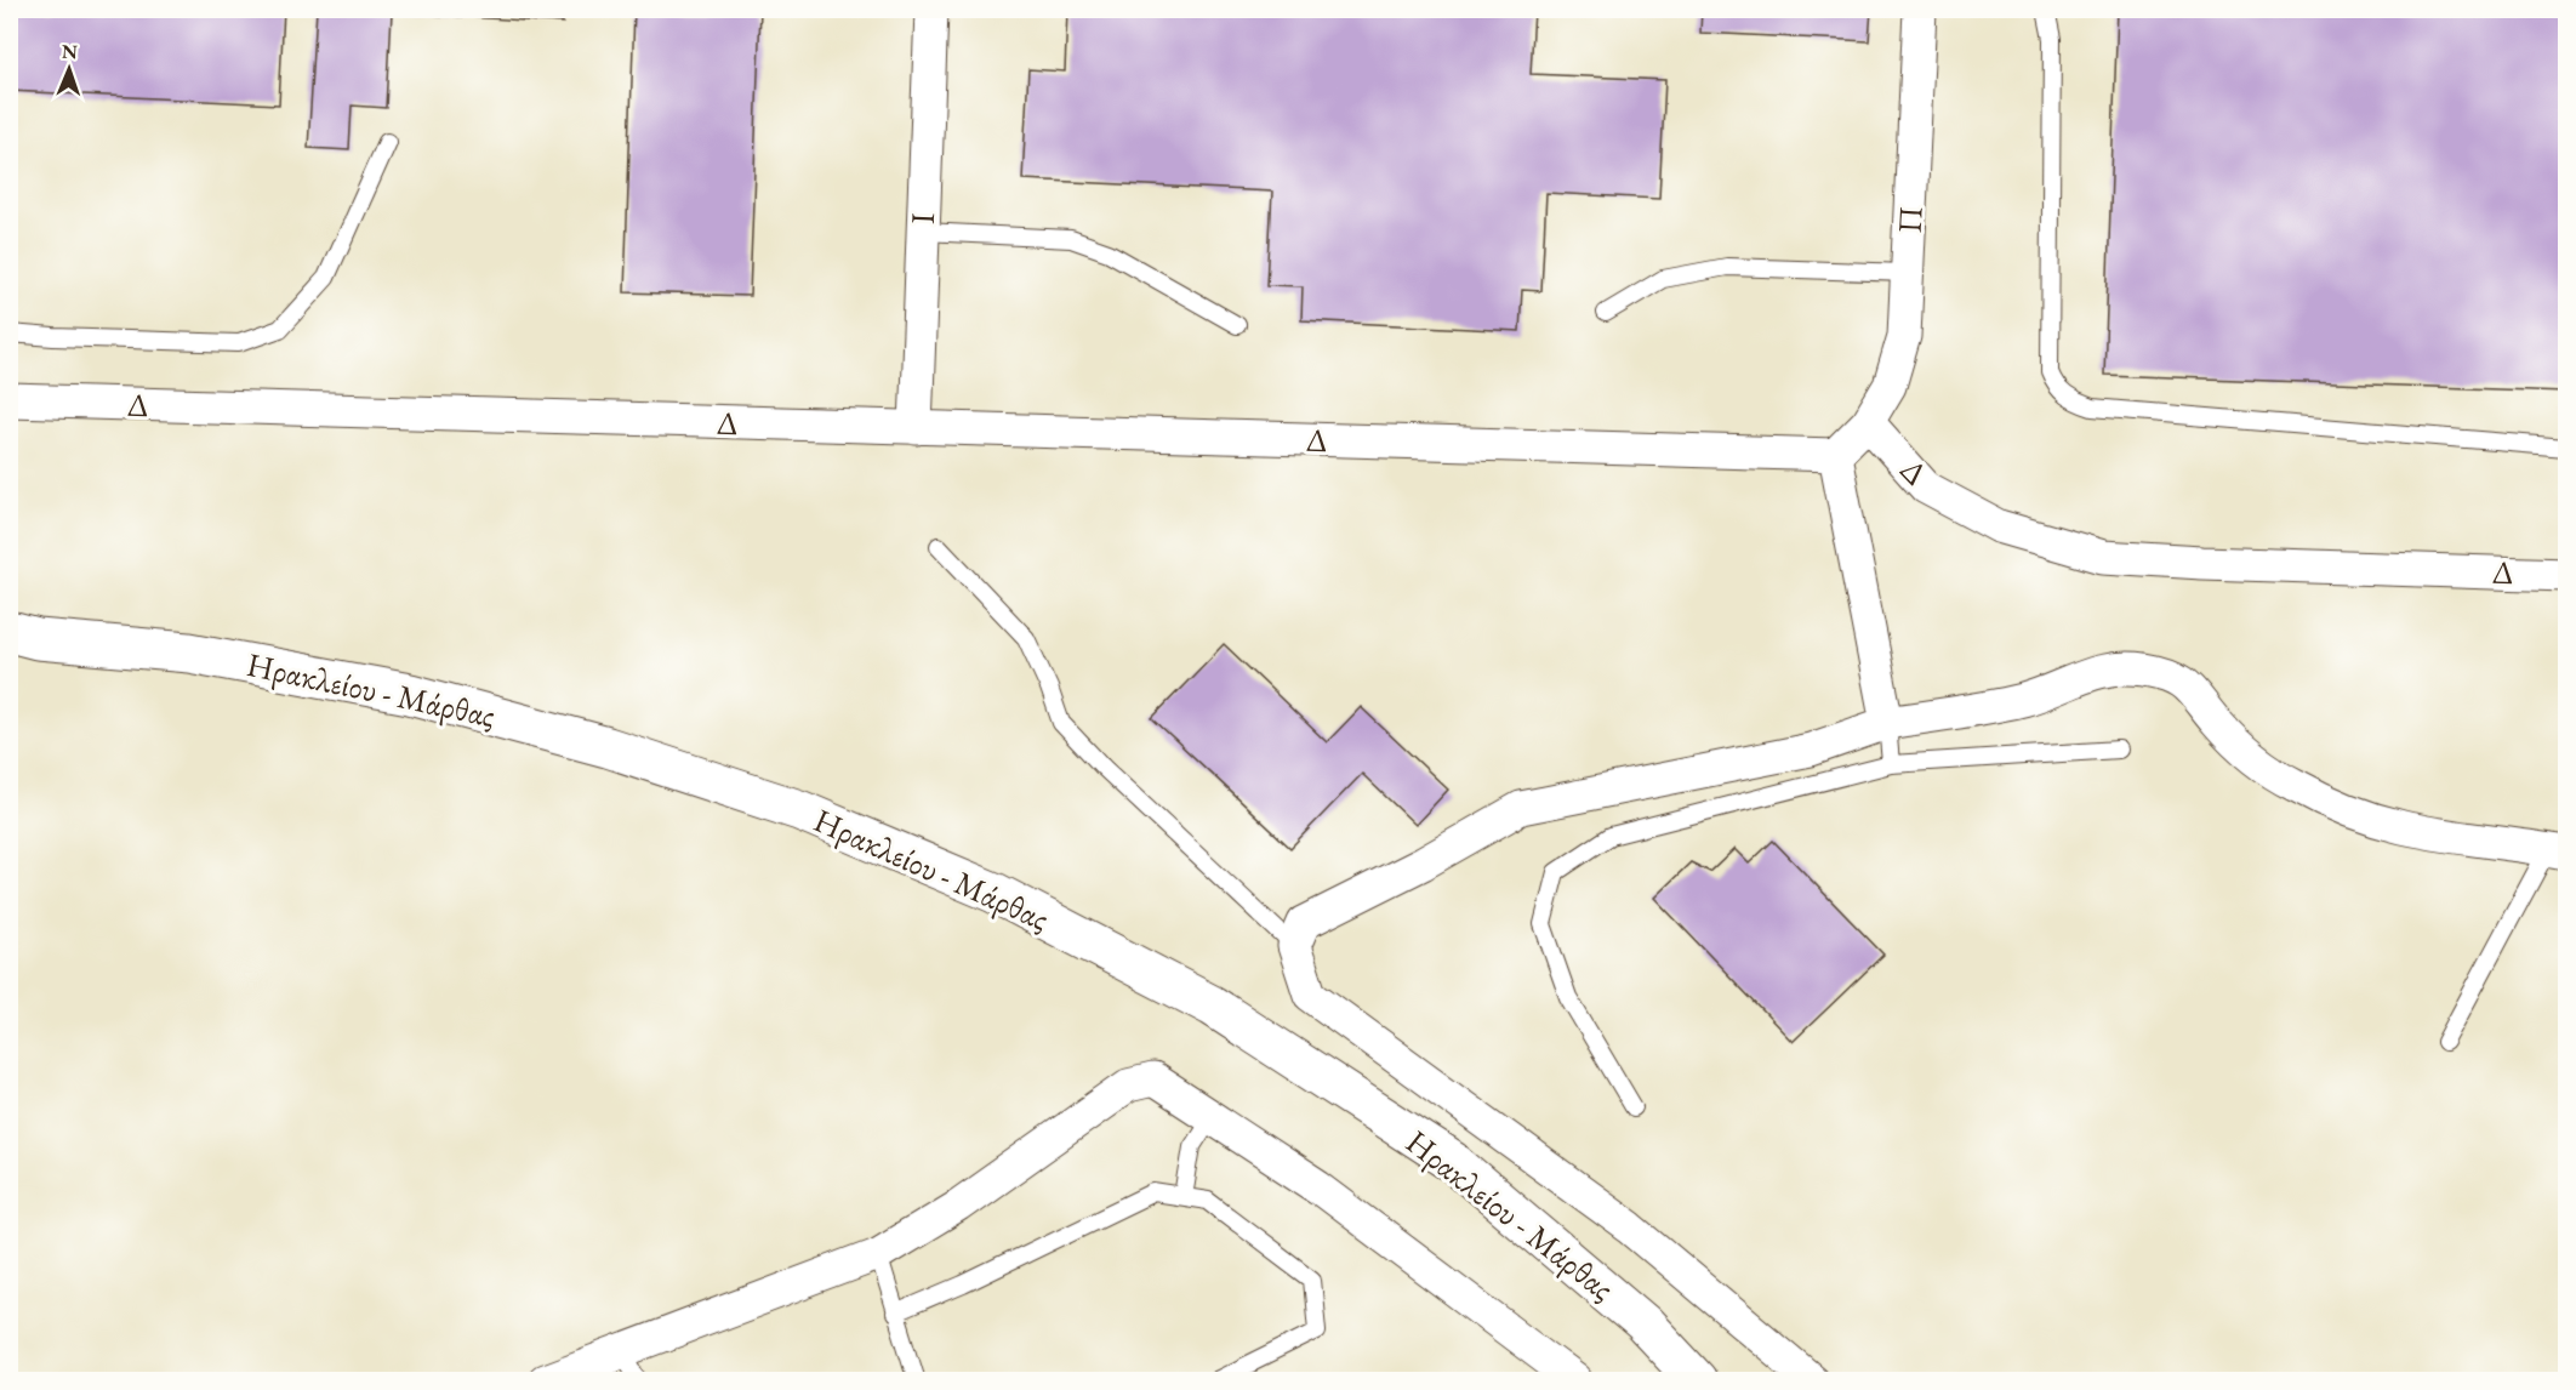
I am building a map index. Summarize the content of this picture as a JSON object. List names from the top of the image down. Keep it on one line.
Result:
{"streets":{"main road":["Ηρακλείου - Μάρθας"],"street":["Ι","Π","Δ"]},"crossings":[["Ι","Δ"],["Π","Δ"]],"north":"top"}
